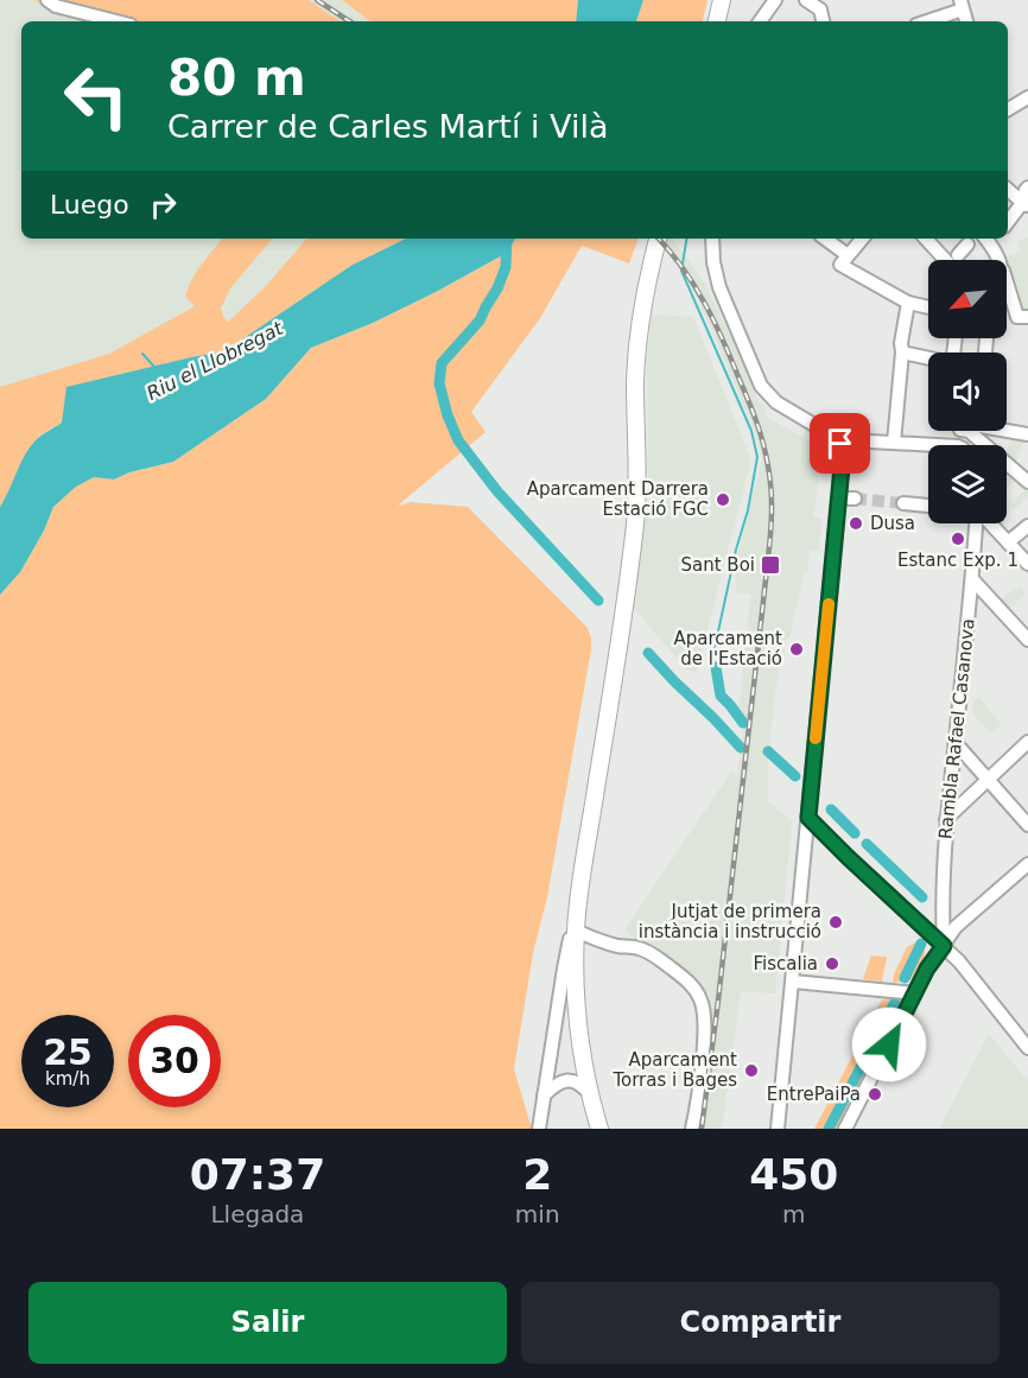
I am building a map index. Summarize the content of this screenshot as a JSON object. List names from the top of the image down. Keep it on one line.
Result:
{"streets":{"street":["Rambla Rafael Casanova"]},"water":["Riu el Llobregat"],"places":{"other":["Aparcament Darrera Estació FGC","Dusa","Estanc Exp. 1","Aparcament de l'Estació","Jutjat de primera instància i instrucció","Fiscalia","Aparcament Torras i Bages","EntrePaiPa"],"transit":["Sant Boi"]},"north":"bottom left","page":{"turn":["80 m","Carrer de Carles Martí i Vilà"],"then":"Luego","speed":"25 km/h","limit":"30","eta":["07:37","Llegada","2","min","450","m"],"buttons":["Salir","Compartir"]}}
